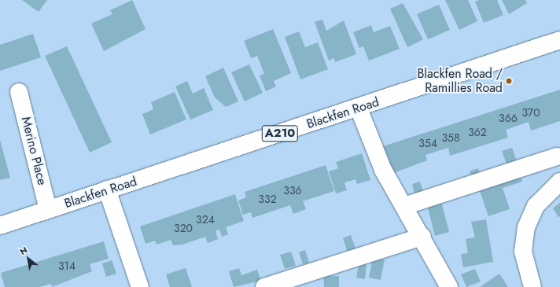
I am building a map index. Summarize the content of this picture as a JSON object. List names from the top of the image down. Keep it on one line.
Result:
{"streets":{"main road":["Blackfen Road","A210","Merino Place"]},"crossings":[["Blackfen Road","Merino Place"]],"places":["Blackfen Road / Ramillies Road"],"house_numbers":["370","366","362","358","354","336","332","324","320","314"],"north":"top left"}
